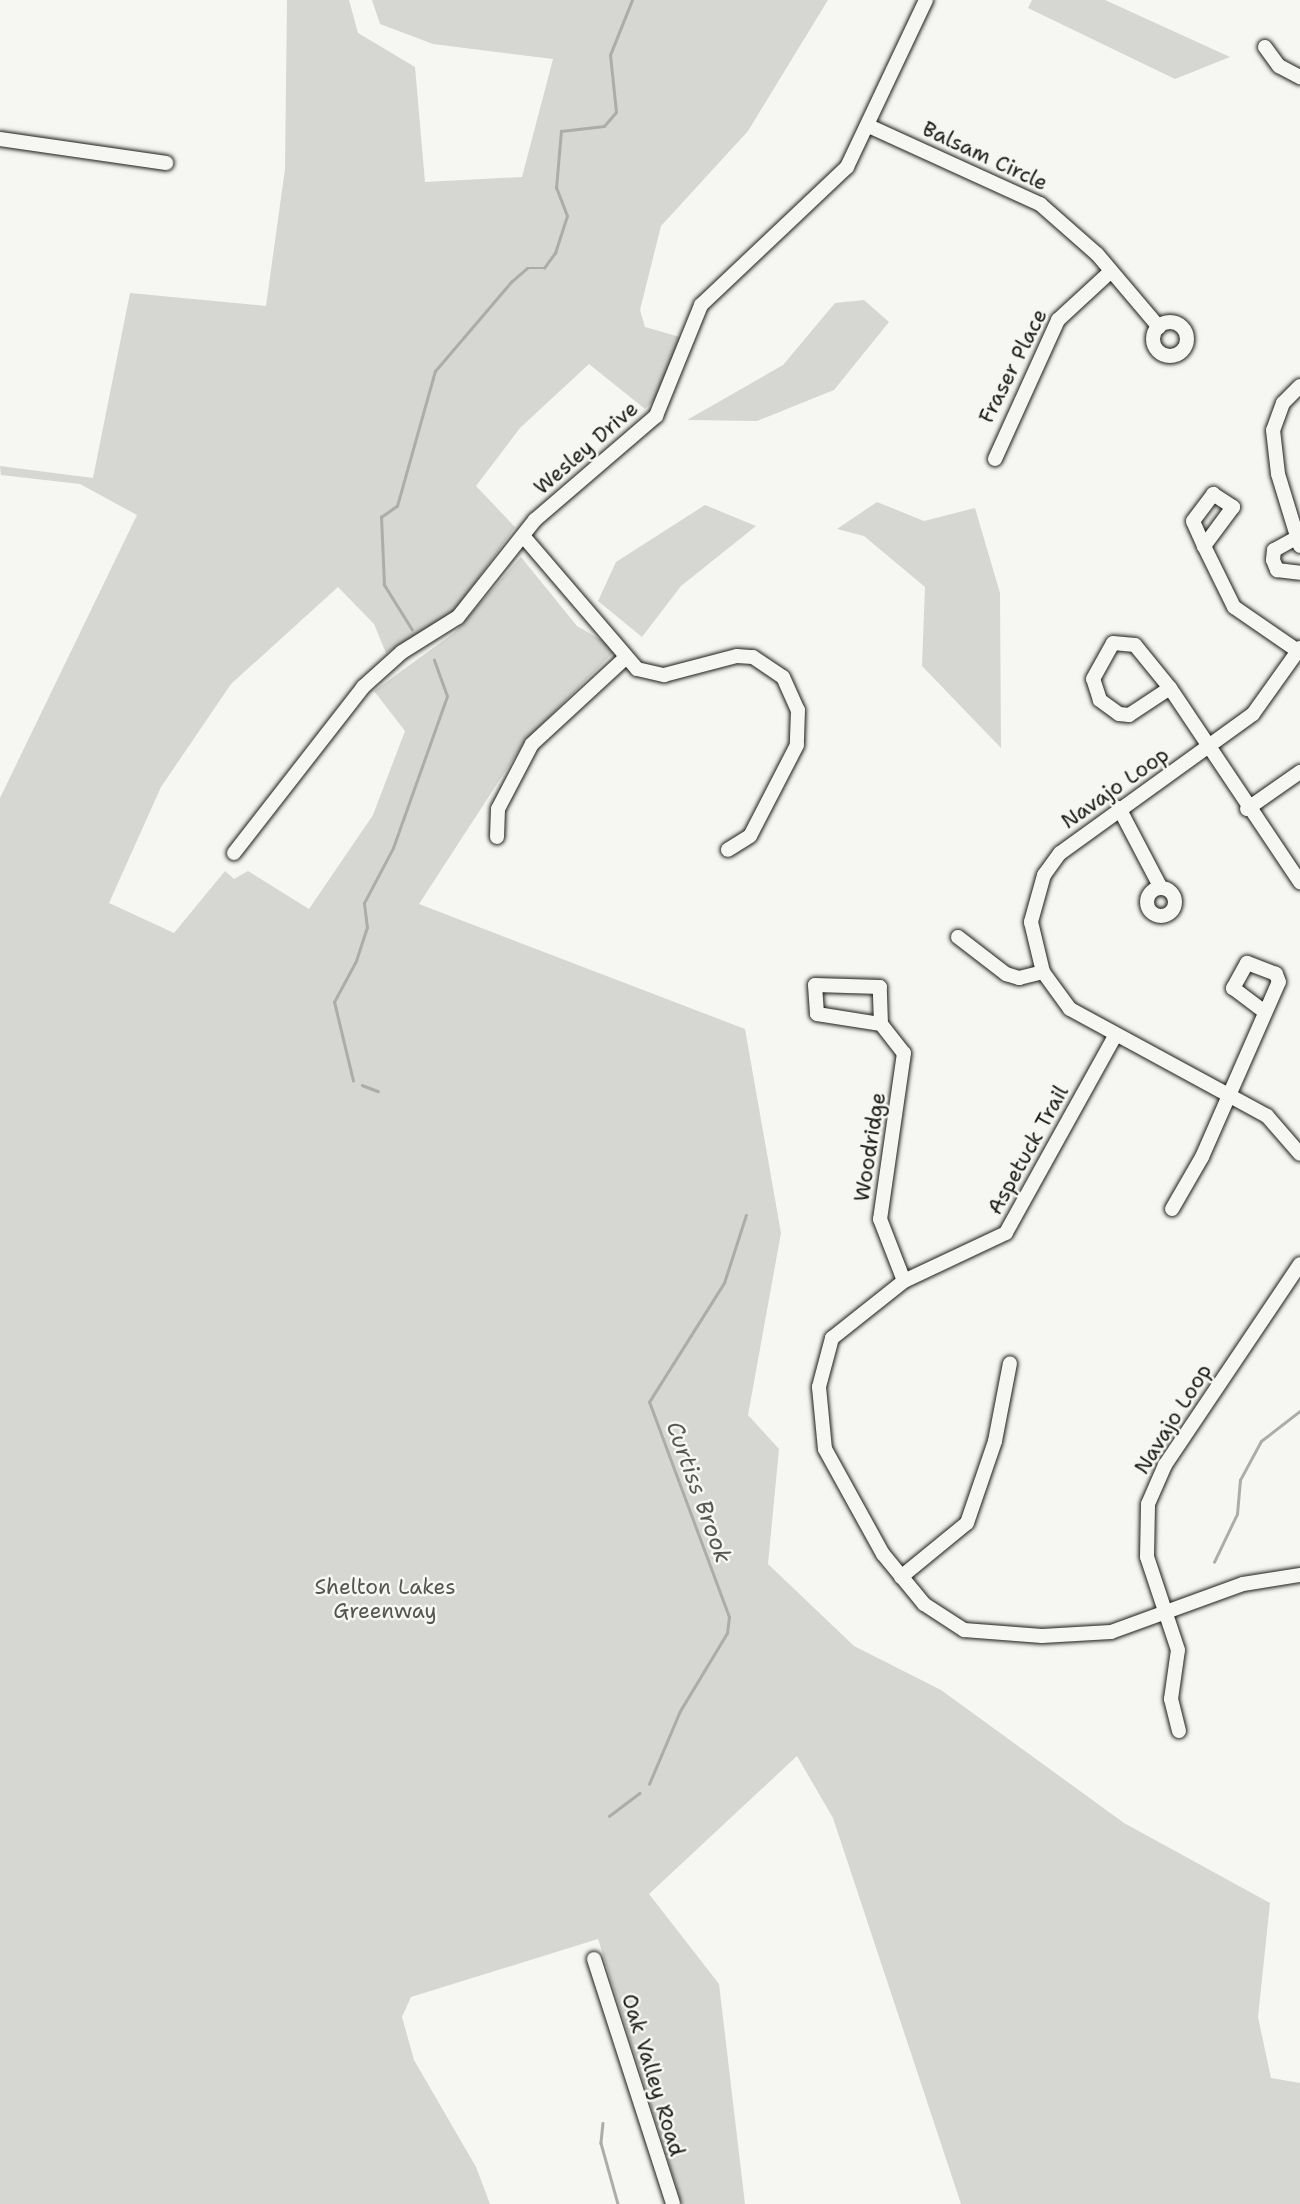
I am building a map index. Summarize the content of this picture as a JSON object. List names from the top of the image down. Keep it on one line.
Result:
{"streets":{"street":["Balsam Circle","Fraser Place","Wesley Drive","Navajo Loop","Woodridge","Aspetuck Trail","Oak Valley Road"]},"crossings":[["Balsam Circle","Fraser Place"],["Balsam Circle","Wesley Drive"],["Navajo Loop","Aspetuck Trail"],["Woodridge","Aspetuck Trail"]],"water":["Curtiss Brook"],"parks":["Shelton Lakes Greenway"]}
